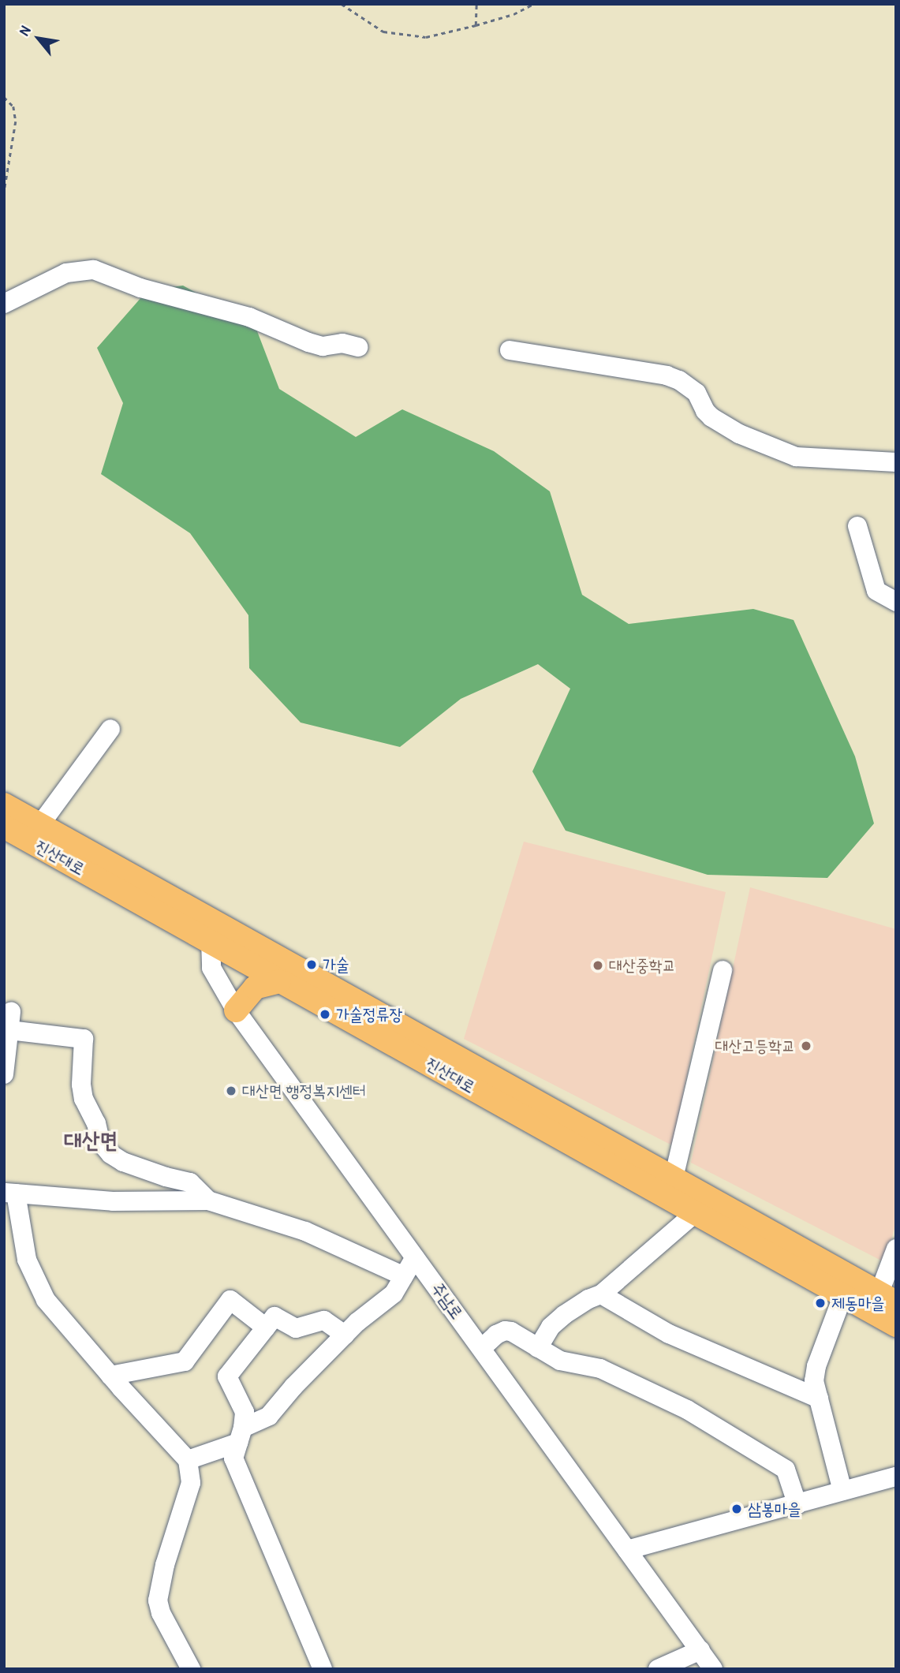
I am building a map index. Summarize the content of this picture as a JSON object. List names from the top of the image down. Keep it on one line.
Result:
{"streets":{"main road":["진산대로"],"street":["주남로"]},"crossings":[["진산대로","주남로"]],"districts":["대산면"],"places":["가술","대산중학교","가술정류장","대산고등학교","대산면 행정복지센터","제동마을","삼봉마을"],"north":"top left"}
